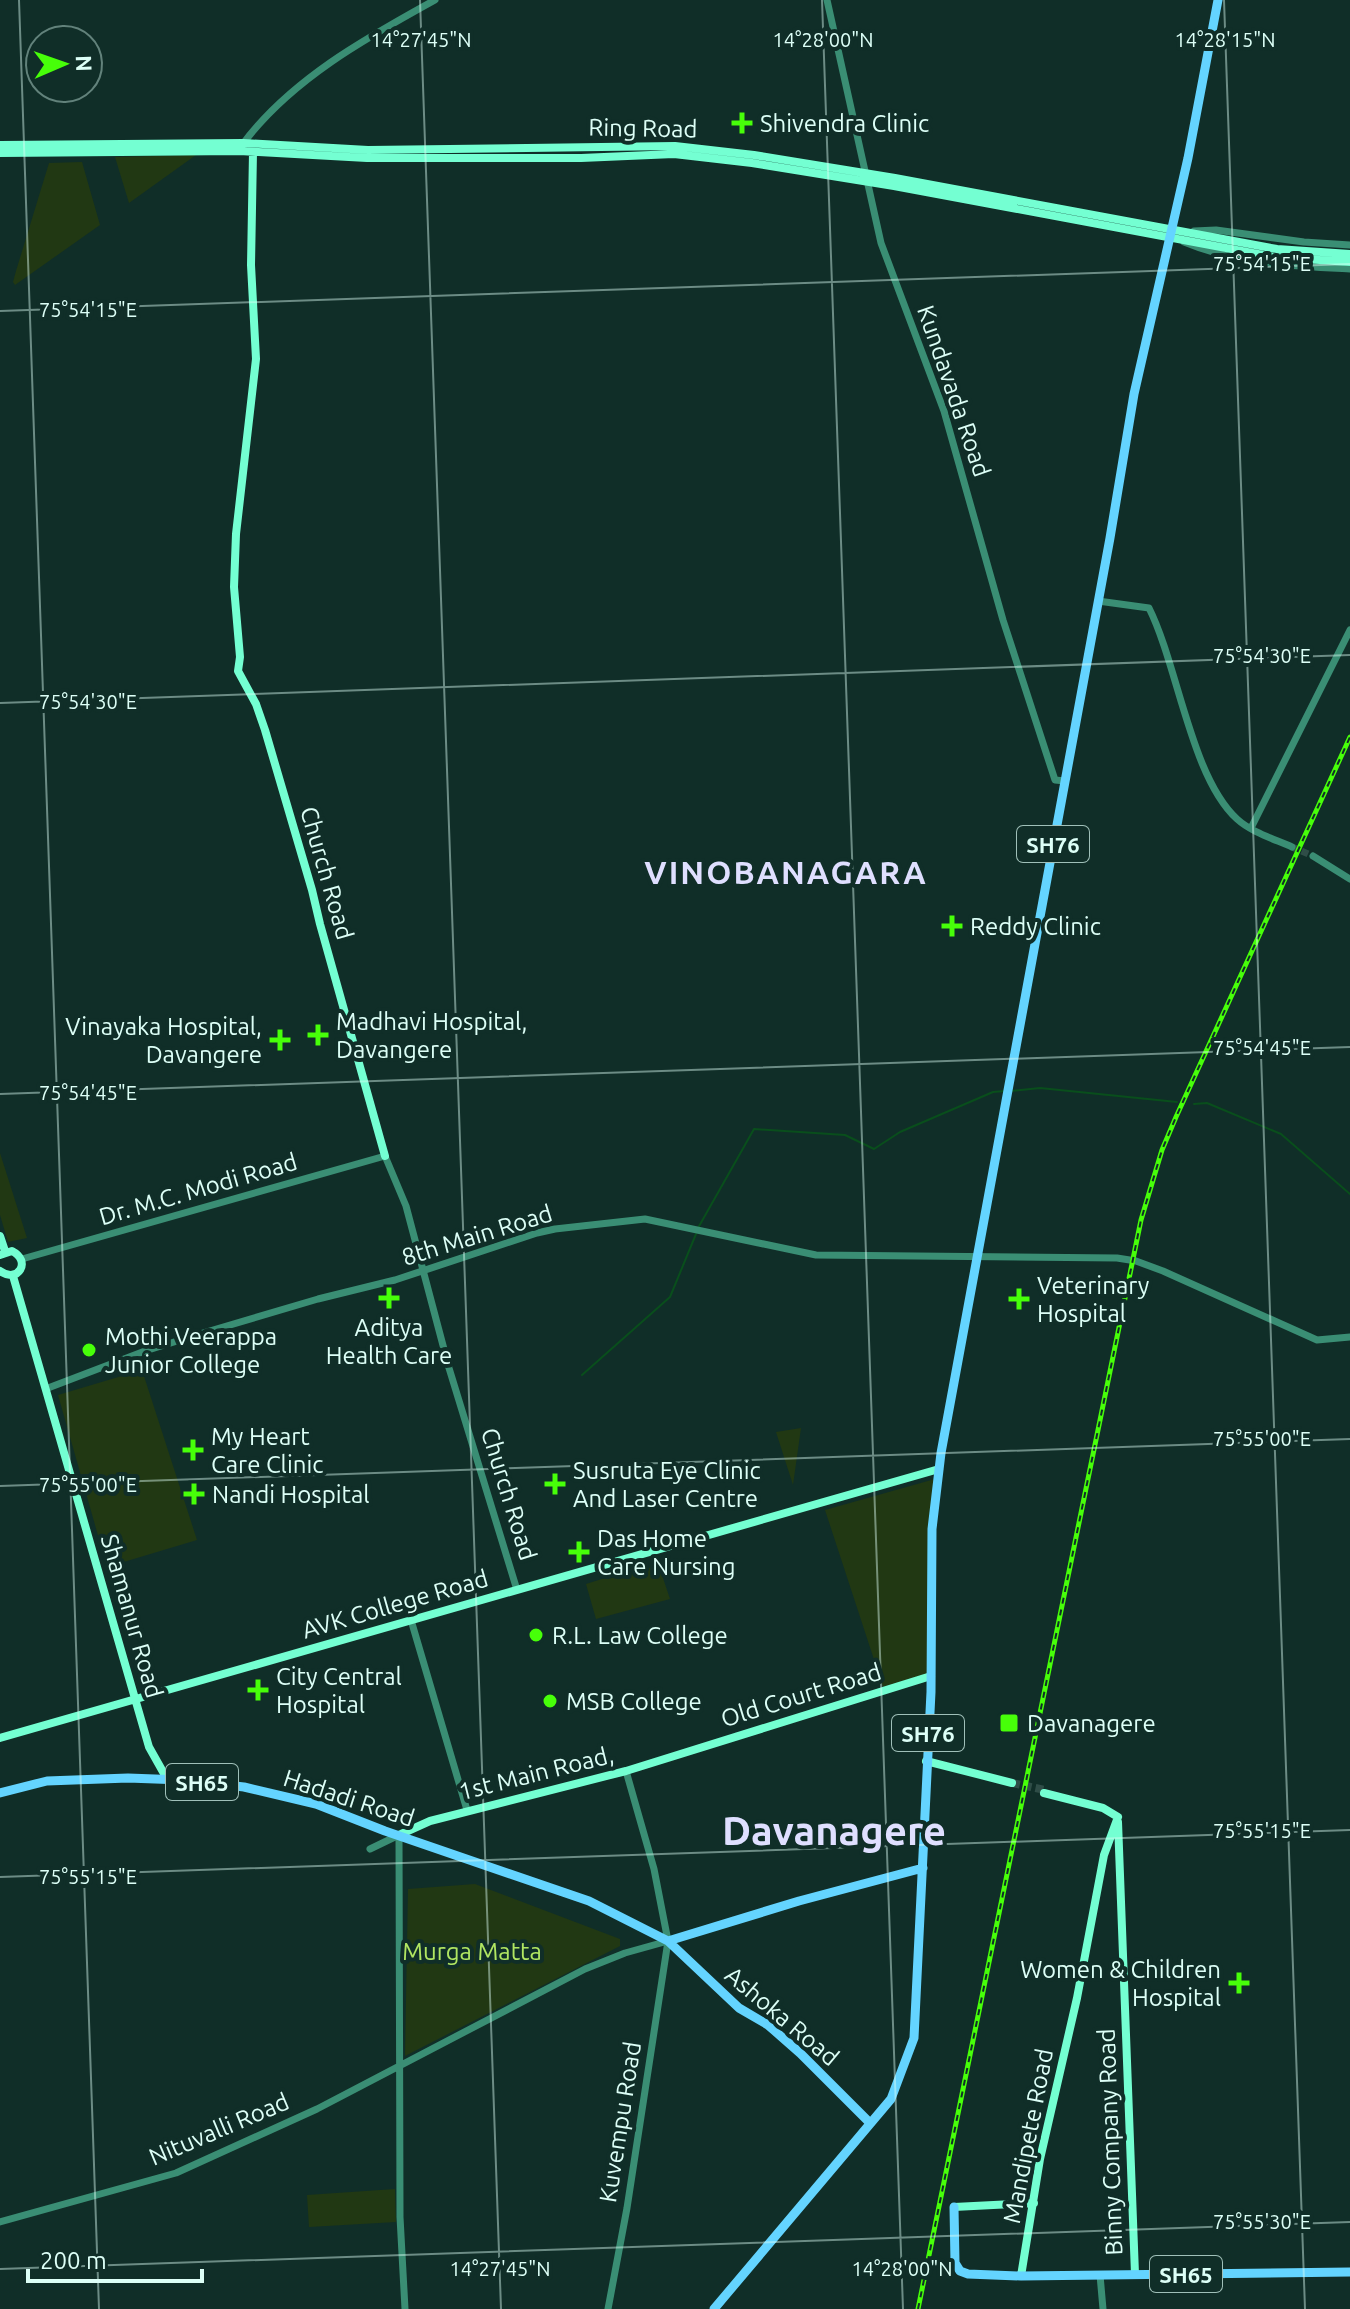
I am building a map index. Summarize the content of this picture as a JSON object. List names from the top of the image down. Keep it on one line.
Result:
{"streets":{"main road":["Ring Road","SH76","Church Road","AVK College Road","Shamanur Road","Old Court Road","1st Main Road,","SH65","Hadadi Road","Ashoka Road","Mandipete Road","Binny Company Road"],"street":["Kundavada Road","Dr. M.C. Modi Road","8th Main Road","Kuvempu Road","Nituvalli Road"]},"crossings":[["Ring Road","Kundavada Road"],["Ring Road","SH76"],["Ring Road","Church Road"],["Kundavada Road","SH76"],["SH76","8th Main Road"],["SH76","AVK College Road"],["SH76","Old Court Road"],["SH76","Ashoka Road"],["Church Road","Dr. M.C. Modi Road"],["Church Road","8th Main Road"],["Church Road","AVK College Road"],["8th Main Road","Shamanur Road"],["AVK College Road","Shamanur Road"],["Shamanur Road","Hadadi Road"],["Old Court Road","1st Main Road,"],["1st Main Road,","Hadadi Road"],["1st Main Road,","Kuvempu Road"],["SH65","Mandipete Road"],["SH65","Binny Company Road"],["Hadadi Road","Ashoka Road"],["Hadadi Road","Kuvempu Road"],["Hadadi Road","Nituvalli Road"],["Ashoka Road","Kuvempu Road"],["Ashoka Road","Nituvalli Road"],["Kuvempu Road","Nituvalli Road"],["Mandipete Road","Binny Company Road"]],"districts":["VINOBANAGARA","Davanagere"],"parks":["Murga Matta"],"places":{"health":["Shivendra Clinic","Reddy Clinic","Madhavi Hospital, Davangere","Vinayaka Hospital, Davangere","Aditya Health Care","Veterinary Hospital","My Heart Care Clinic","Susruta Eye Clinic And Laser Centre","Nandi Hospital","Das Home Care Nursing","City Central Hospital","Women & Children Hospital"],"other":["Mothi Veerappa Junior College","R.L. Law College","MSB College"],"transit":["Davanagere"]},"scale_bar":"200 m","north":"right","coordinates":["14°27'45\"N","14°28'00\"N","14°28'15\"N","75°54'15\"E","75°54'30\"E","75°54'45\"E","75°55'00\"E","75°55'15\"E","75°55'30\"E"]}
